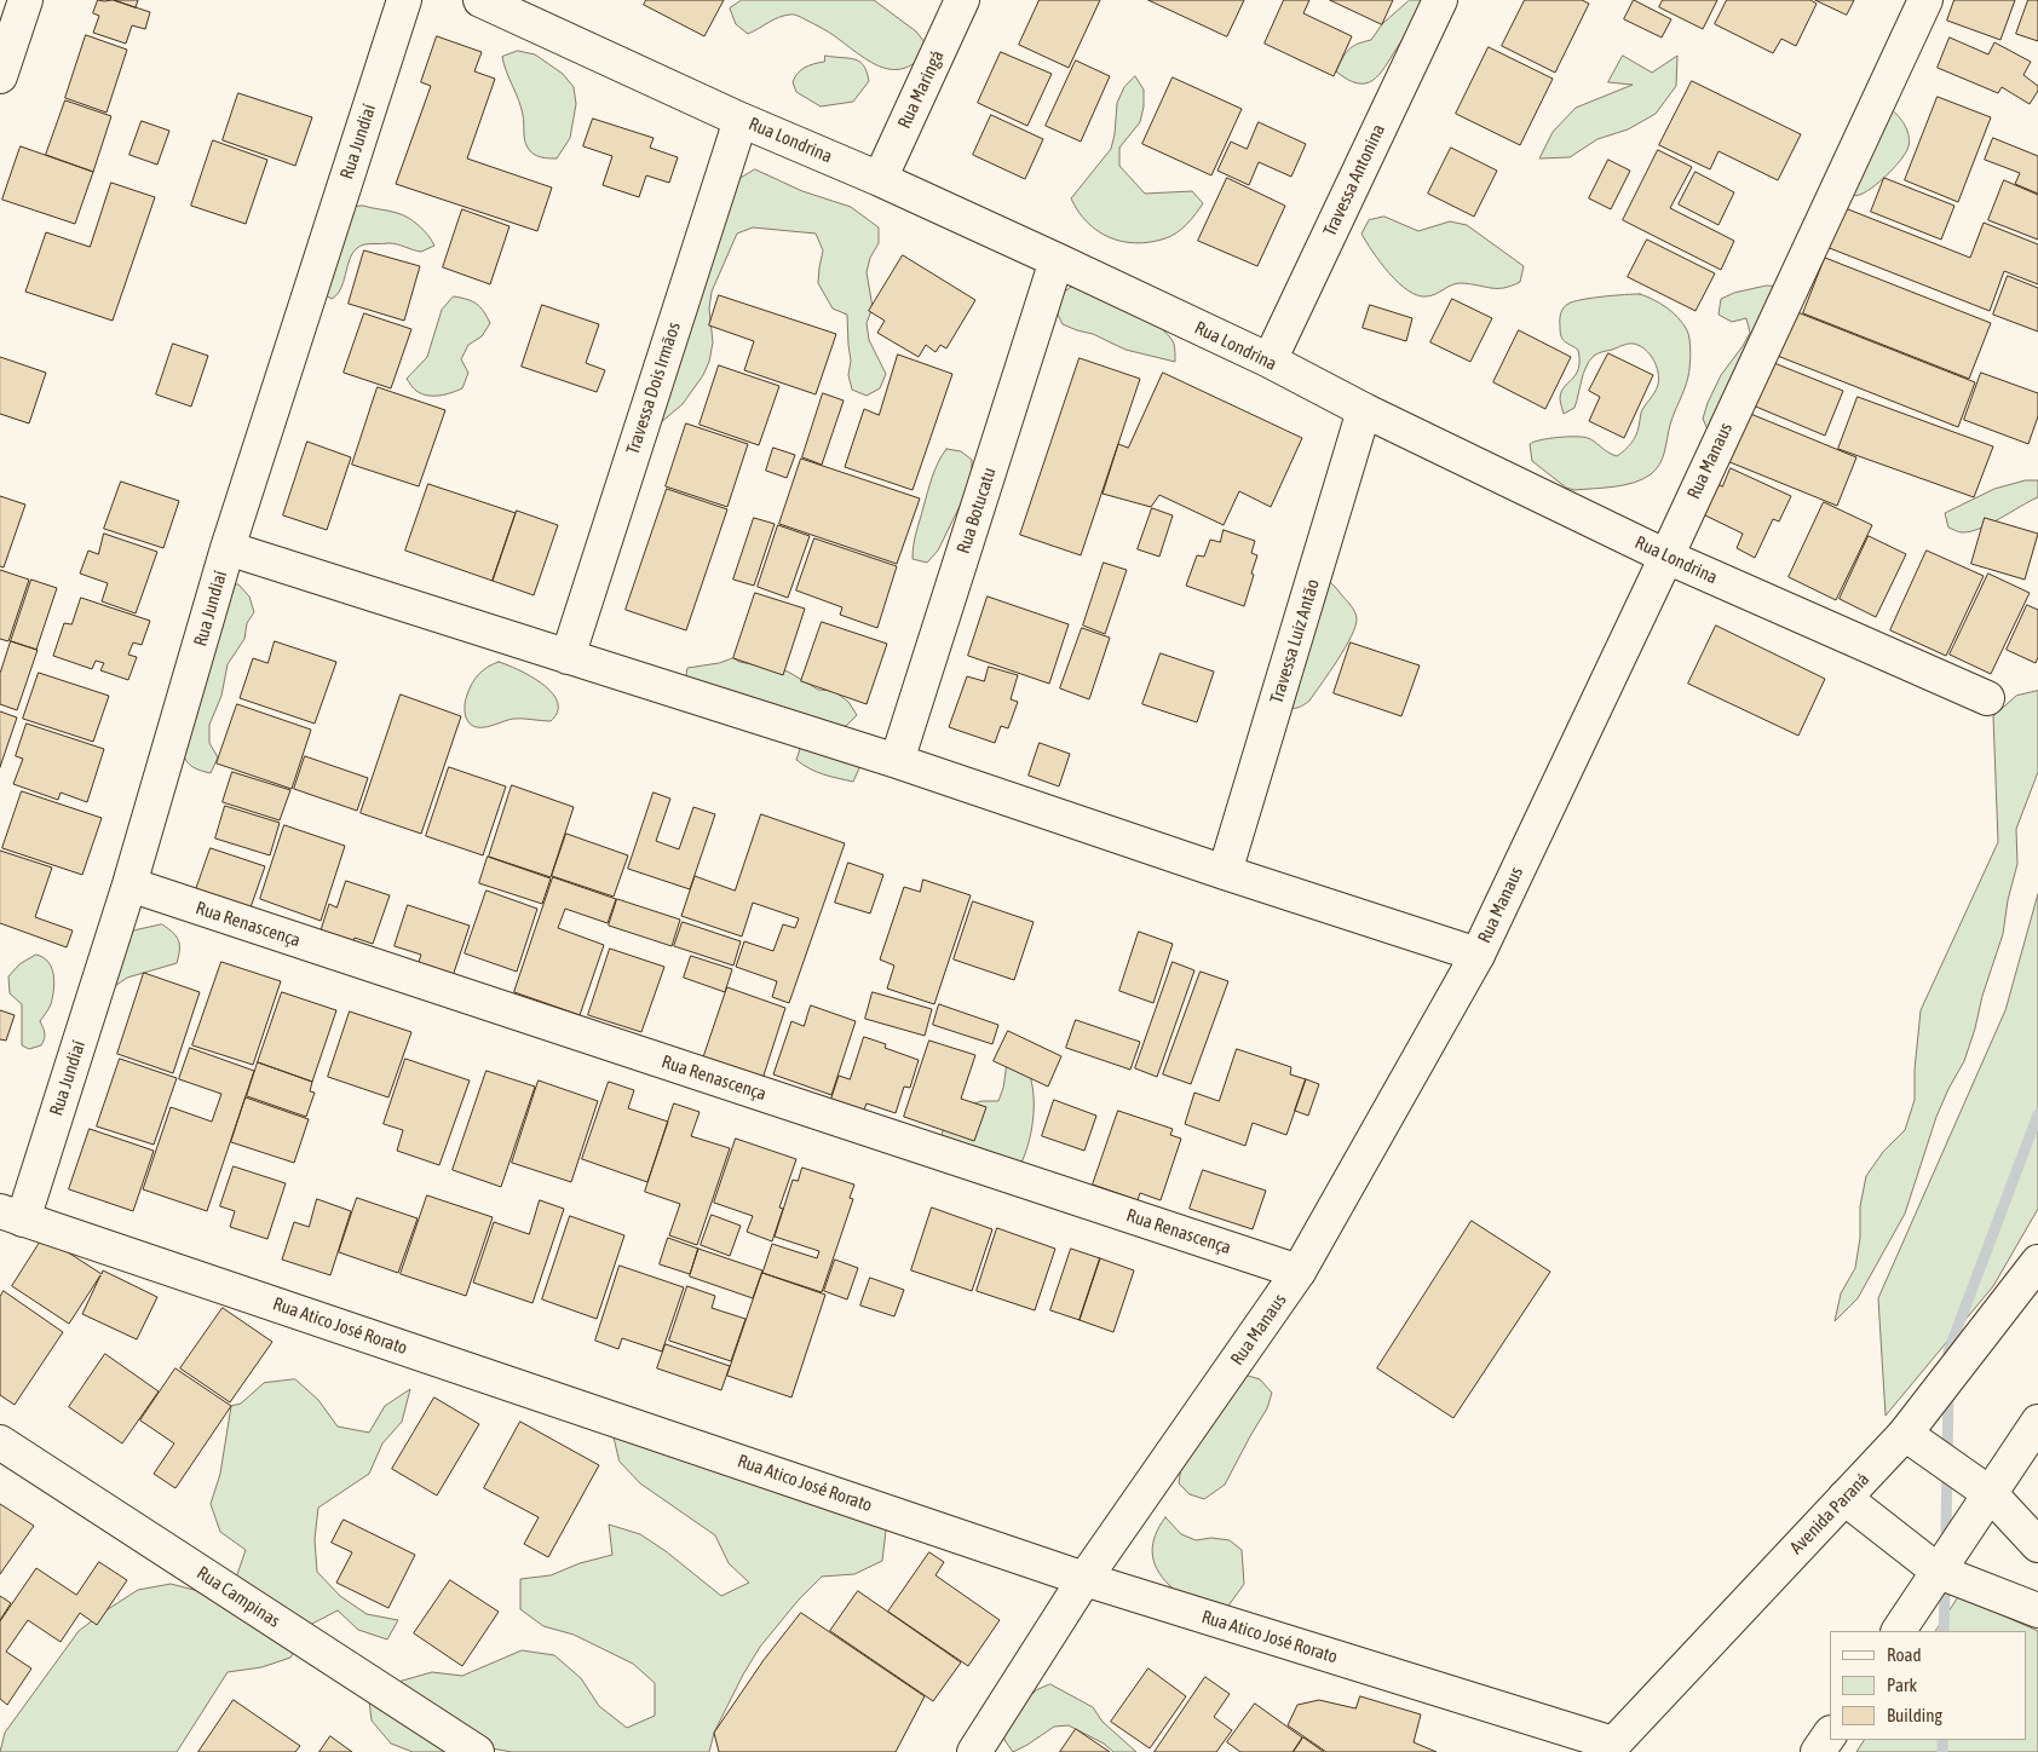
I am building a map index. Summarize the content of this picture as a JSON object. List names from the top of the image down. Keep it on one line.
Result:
{"streets":{"street":["Rua Maringá","Rua Londrina","Rua Jundiaí","Travessa Antonina","Travessa Dois Irmãos","Rua Manaus","Rua Botucatu","Travessa Luiz Antão","Rua Renascença","Rua Atico José Rorato","Avenida Paraná","Rua Campinas"]},"crossings":[["Rua Maringá","Rua Londrina"],["Rua Londrina","Travessa Antonina"],["Rua Londrina","Travessa Dois Irmãos"],["Rua Londrina","Rua Manaus"],["Rua Londrina","Rua Botucatu"],["Rua Londrina","Travessa Luiz Antão"],["Rua Jundiaí","Rua Renascença"],["Rua Jundiaí","Rua Atico José Rorato"],["Rua Manaus","Rua Renascença"],["Rua Manaus","Rua Atico José Rorato"],["Rua Atico José Rorato","Avenida Paraná"]],"legend":["Road","Park","Building"]}
